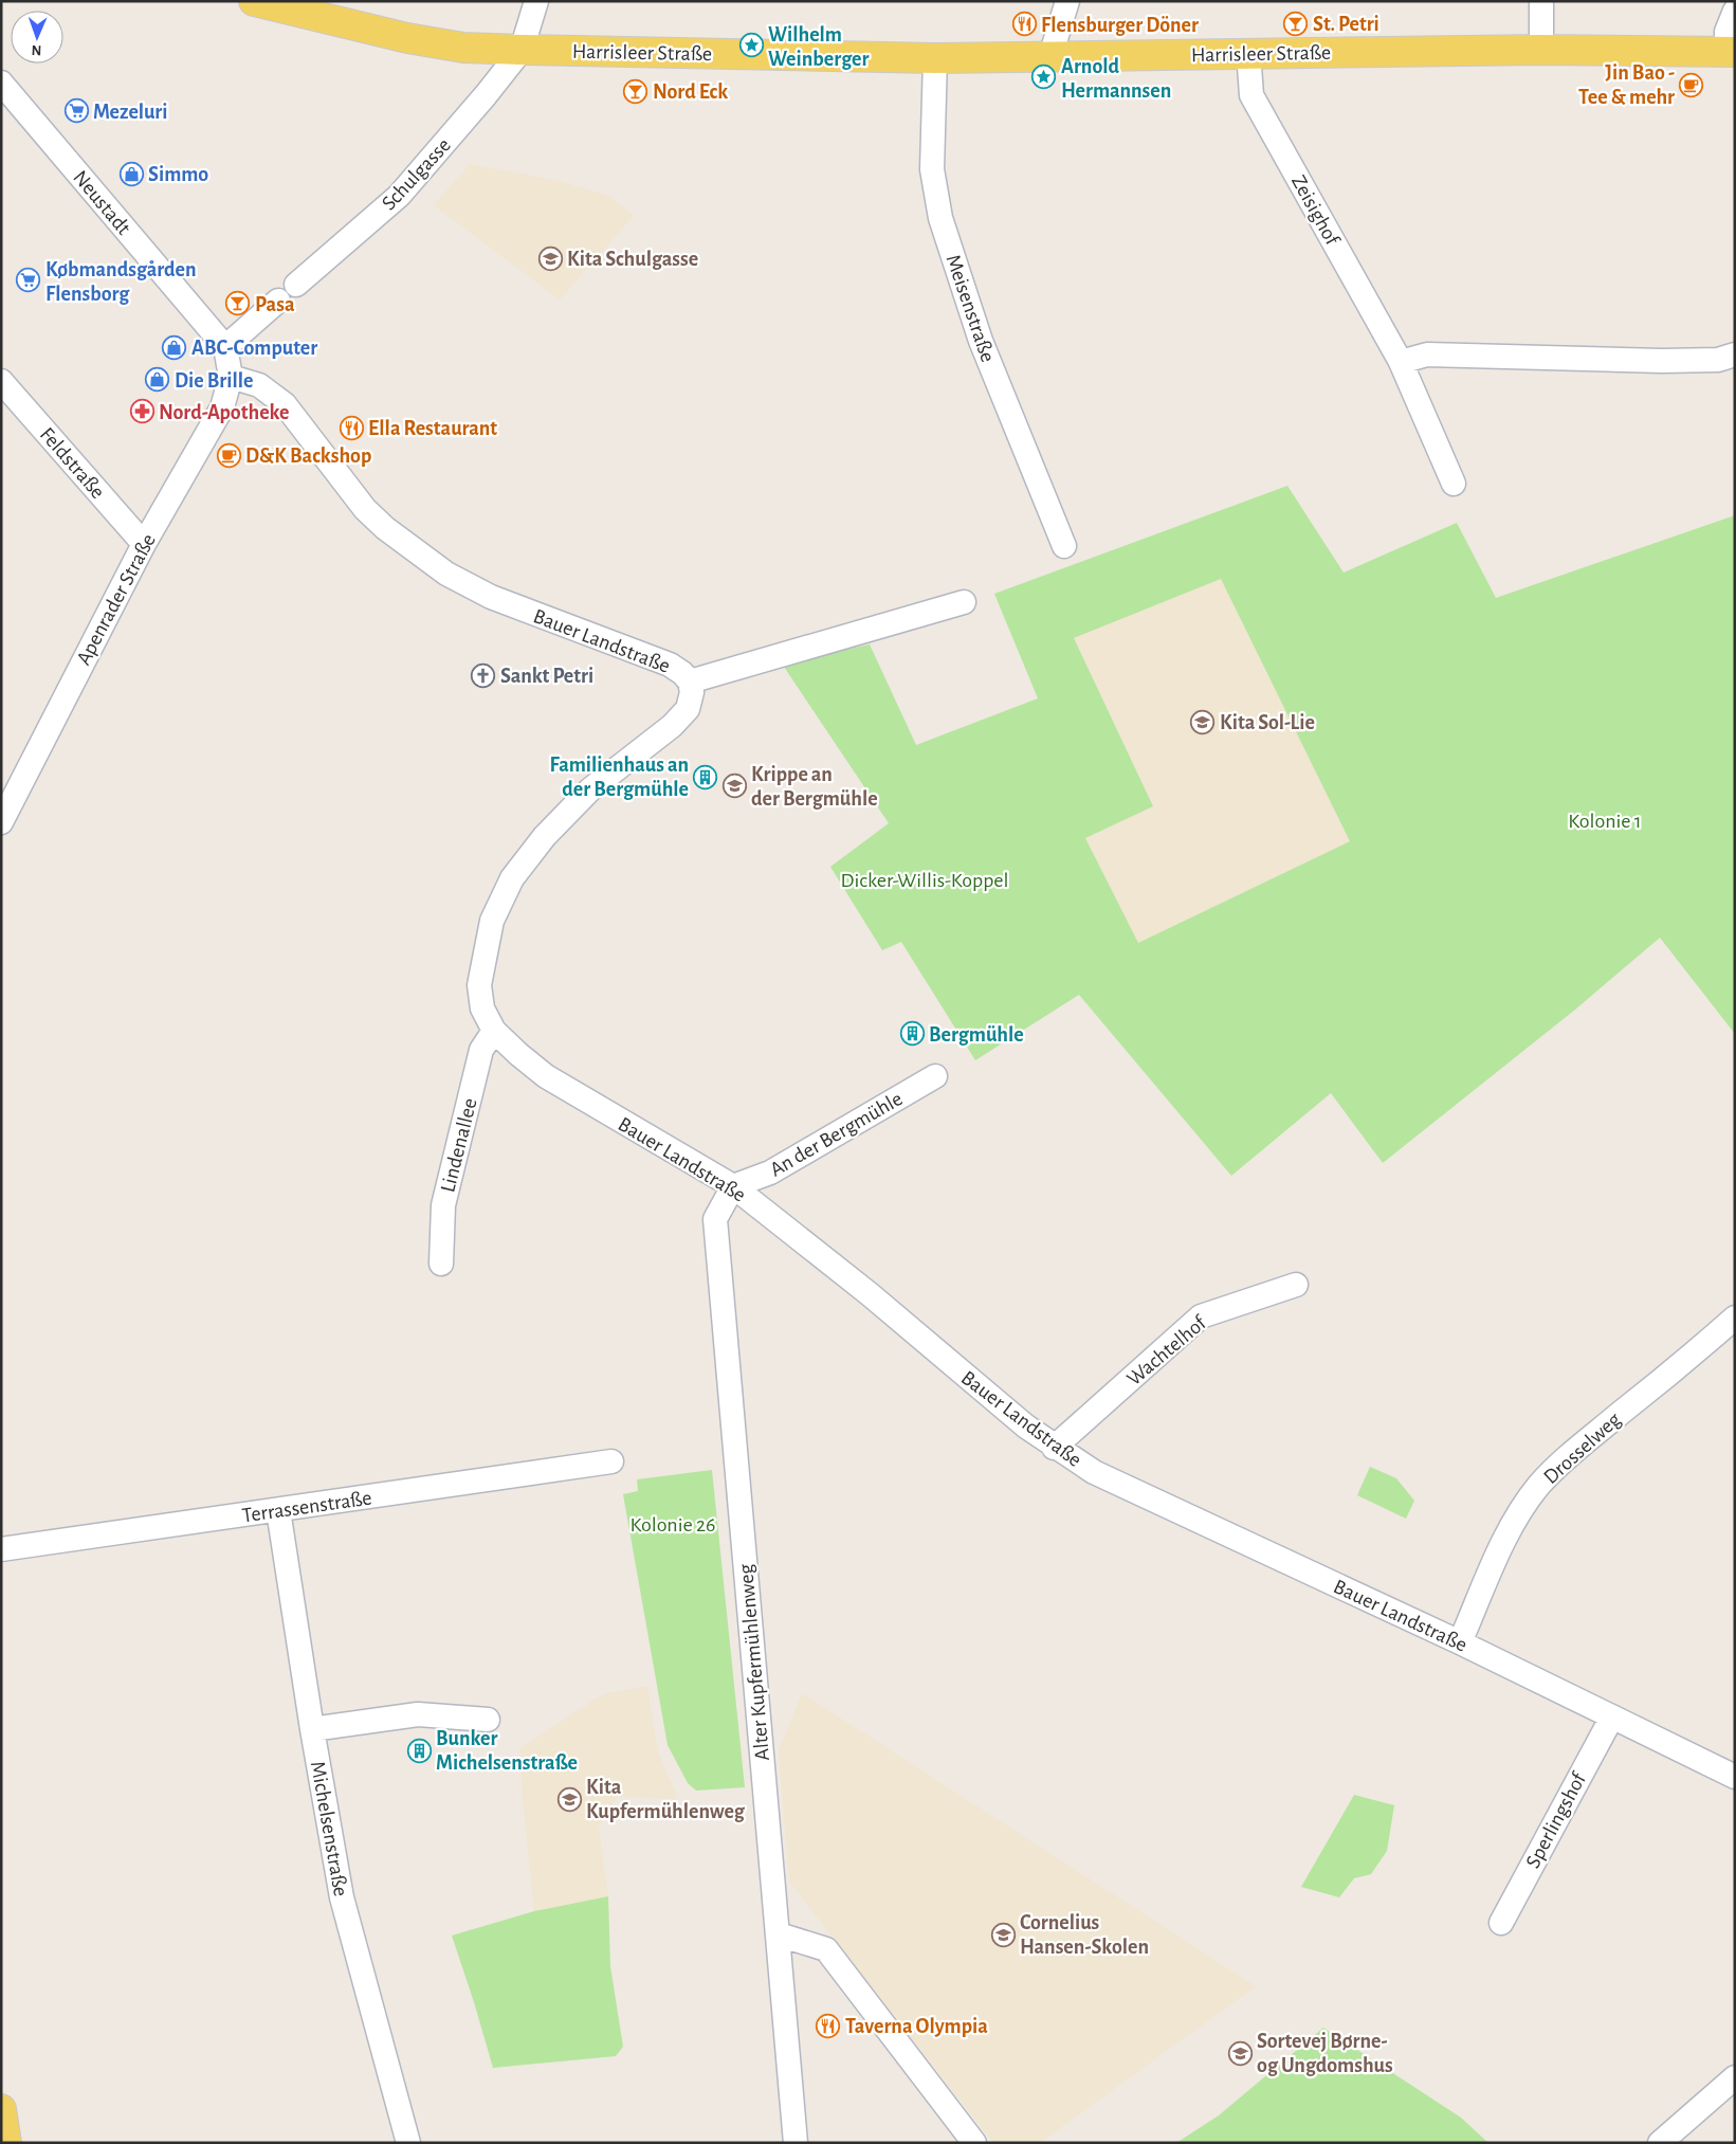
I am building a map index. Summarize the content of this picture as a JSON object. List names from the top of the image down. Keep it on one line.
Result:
{"streets":{"main road":["Harrisleer Straße"],"street":["Schulgasse","Neustadt","Zeisighof","Meisenstraße","Feldstraße","Apenrader Straße","Bauer Landstraße","An der Bergmühle","Lindenallee","Wachtelhof","Drosselweg","Terrassenstraße","Alter Kupfermühlenweg","Sperlingshof","Michelsenstraße"]},"crossings":[["Harrisleer Straße","Schulgasse"],["Harrisleer Straße","Zeisighof"],["Harrisleer Straße","Meisenstraße"],["Schulgasse","Neustadt"],["Feldstraße","Apenrader Straße"],["Apenrader Straße","Bauer Landstraße"],["Bauer Landstraße","An der Bergmühle"],["Bauer Landstraße","Lindenallee"],["Bauer Landstraße","Wachtelhof"],["Bauer Landstraße","Drosselweg"],["Bauer Landstraße","Alter Kupfermühlenweg"],["Bauer Landstraße","Sperlingshof"],["An der Bergmühle","Alter Kupfermühlenweg"],["Terrassenstraße","Michelsenstraße"]],"parks":["Kolonie 1","Dicker-Willis-Koppel","Kolonie 26"],"places":{"bar":["St. Petri","Nord Eck","Pasa"],"restaurant":["Flensburger Döner","Ella Restaurant","Taverna Olympia"],"place":["Wilhelm Weinberger","Arnold Hermannsen"],"cafe":["Jin Bao - Tee & mehr","D&K Backshop"],"supermarket":["Mezeluri","Købmandsgården Flensborg"],"shop":["Simmo","ABC-Computer","Die Brille"],"school or university":["Kita Schulgasse","Kita Sol-Lie","Krippe an der Bergmühle","Kita Kupfermühlenweg","Cornelius Hansen-Skolen","Sortevej Børne- og Ungdomshus"],"pharmacy":["Nord-Apotheke"],"church":["Sankt Petri"],"building":["Familienhaus an der Bergmühle","Bergmühle","Bunker Michelsenstraße"]},"north":"bottom"}
